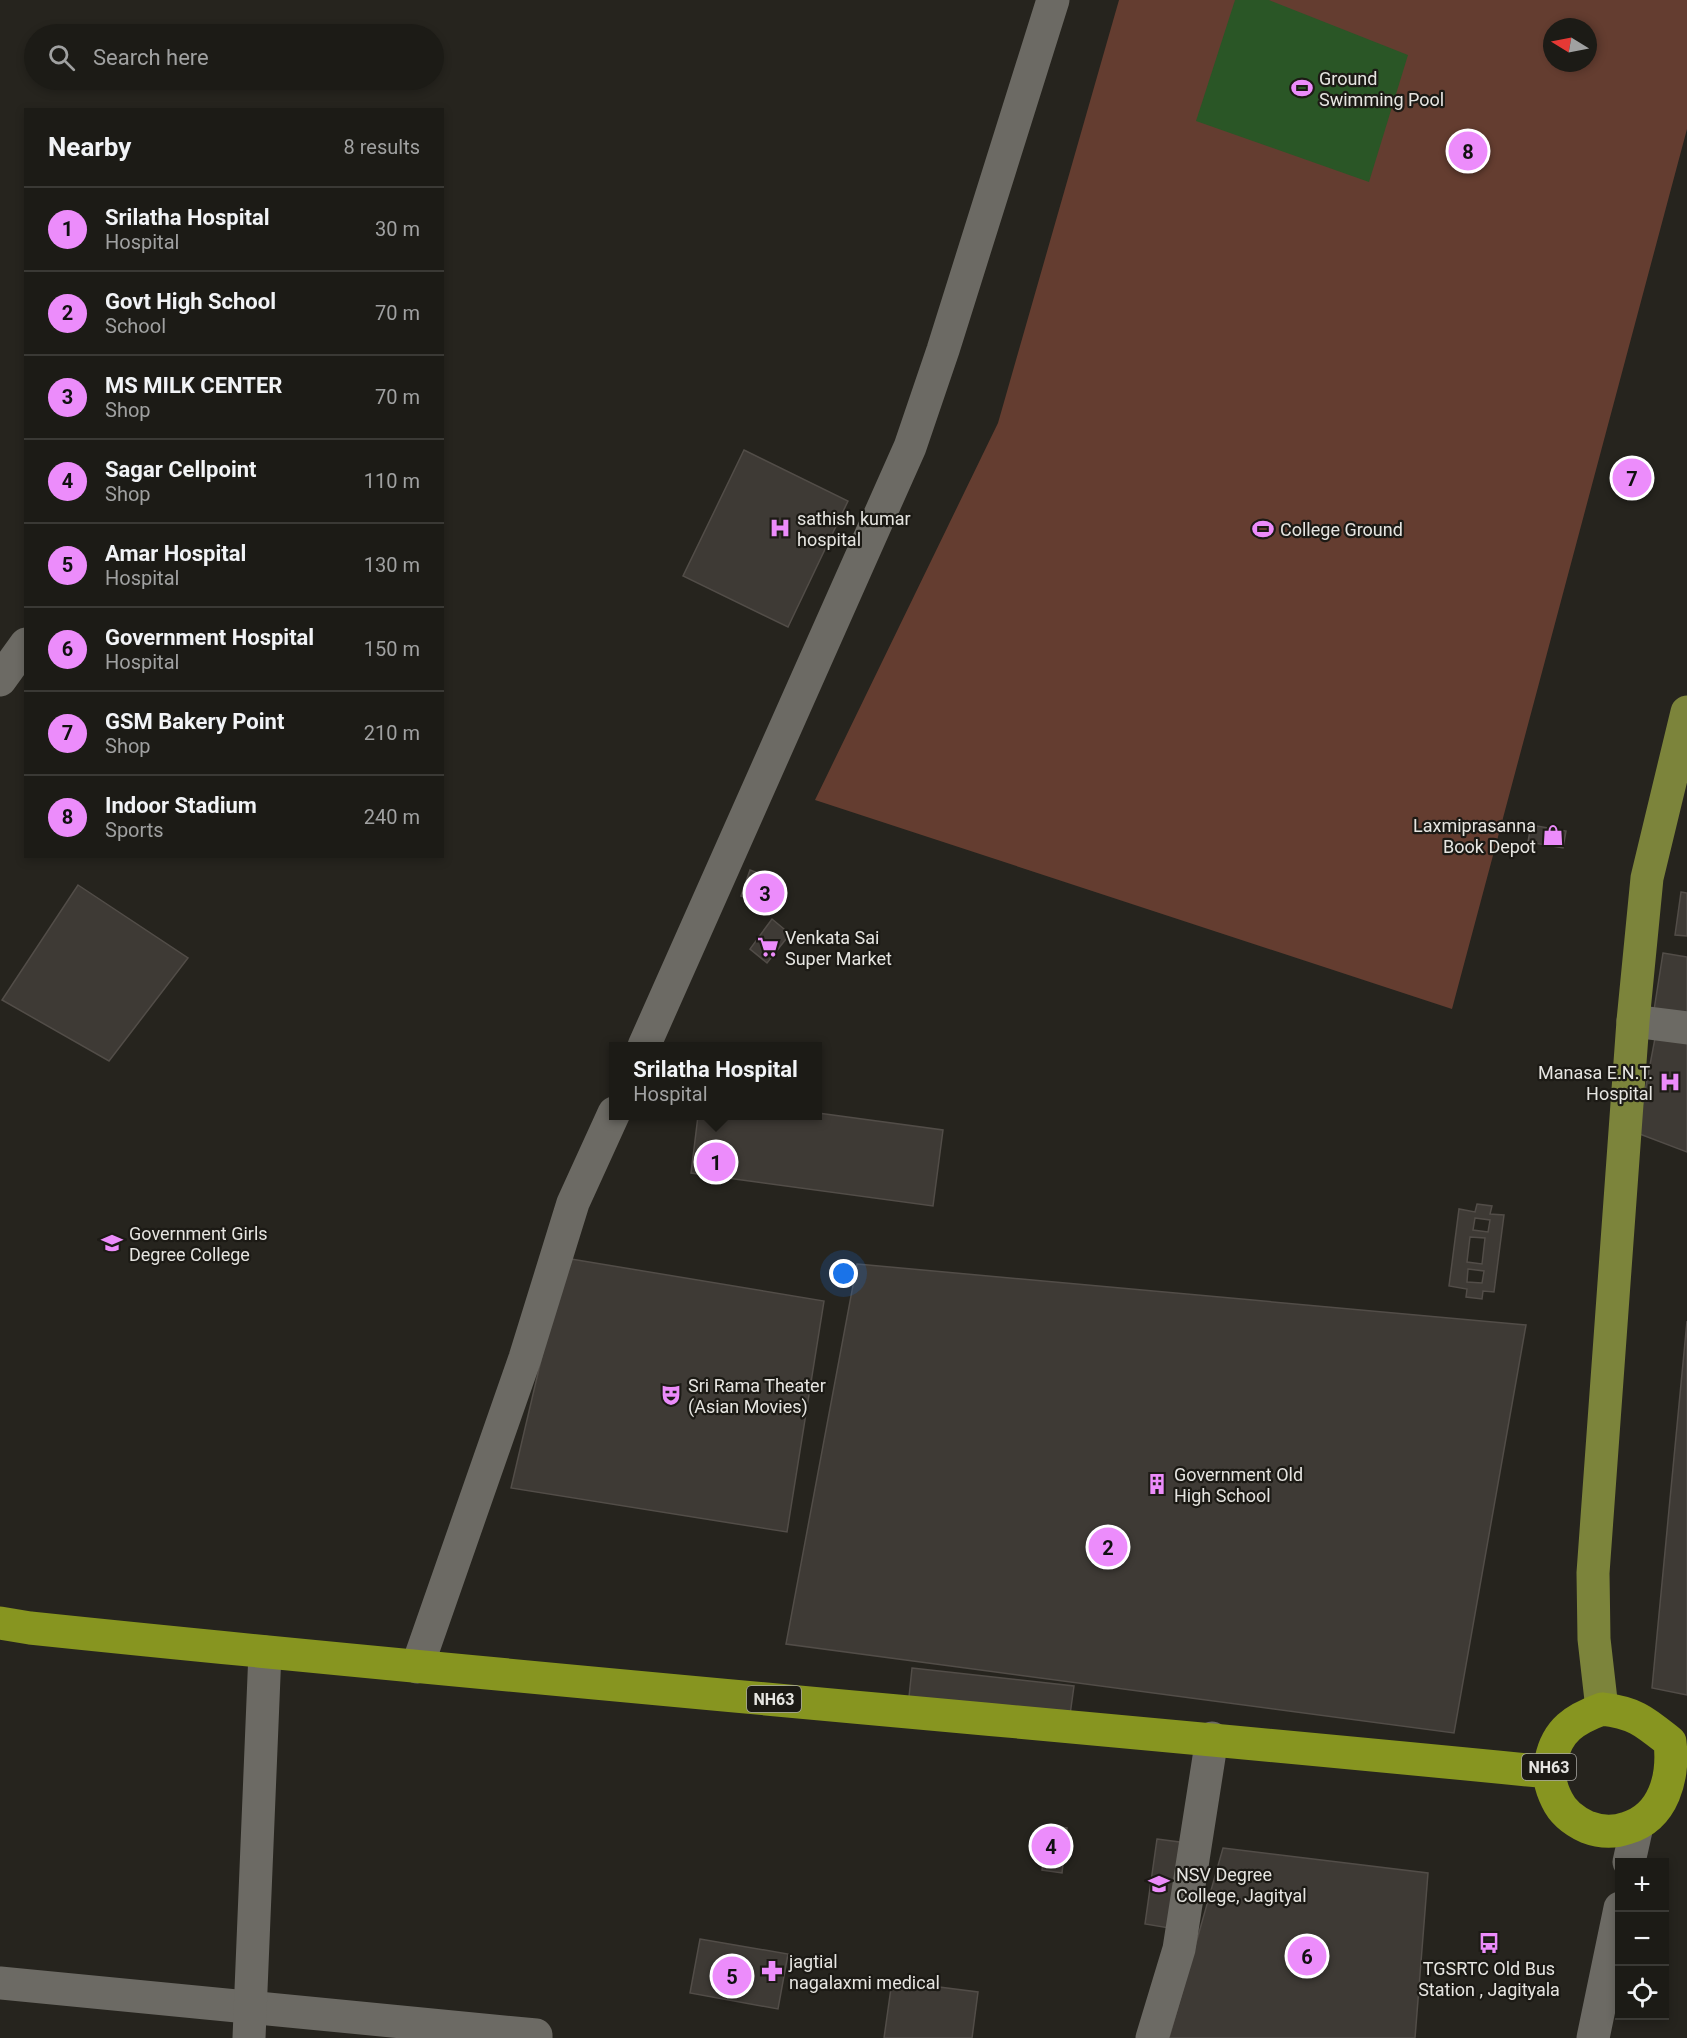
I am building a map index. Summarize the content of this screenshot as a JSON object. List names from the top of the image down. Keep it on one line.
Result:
{"streets":{"highway":["NH63"]},"places":{"sports":["Ground Swimming Pool","College Ground"],"hospital":["sathish kumar hospital","Manasa E.N.T. Hospital"],"shop":["Laxmiprasanna Book Depot"],"supermarket":["Venkata Sai Super Market"],"school or university":["Government Girls Degree College","NSV Degree College, Jagityal"],"theatre":["Sri Rama Theater (Asian Movies)"],"building":["Government Old High School"],"bus stop":["TGSRTC Old Bus Station , Jagityala"],"pharmacy":["jagtial nagalaxmi medical"]},"north":"left","page":{"search":"Search here","heading":["Nearby","8 results"],"pins":["8","7","3","1","2","4","6","5"],"list":[{"mark":"1","name":"Srilatha Hospital","note":"Hospital","value":"30 m"},{"mark":"2","name":"Govt High School","note":"School","value":"70 m"},{"mark":"3","name":"MS MILK CENTER","note":"Shop","value":"70 m"},{"mark":"4","name":"Sagar Cellpoint","note":"Shop","value":"110 m"},{"mark":"5","name":"Amar Hospital","note":"Hospital","value":"130 m"},{"mark":"6","name":"Government Hospital","note":"Hospital","value":"150 m"},{"mark":"7","name":"GSM Bakery Point","note":"Shop","value":"210 m"},{"mark":"8","name":"Indoor Stadium","note":"Sports","value":"240 m"}],"popup":["Srilatha Hospital","Hospital"],"map_buttons":["+","−"]}}
